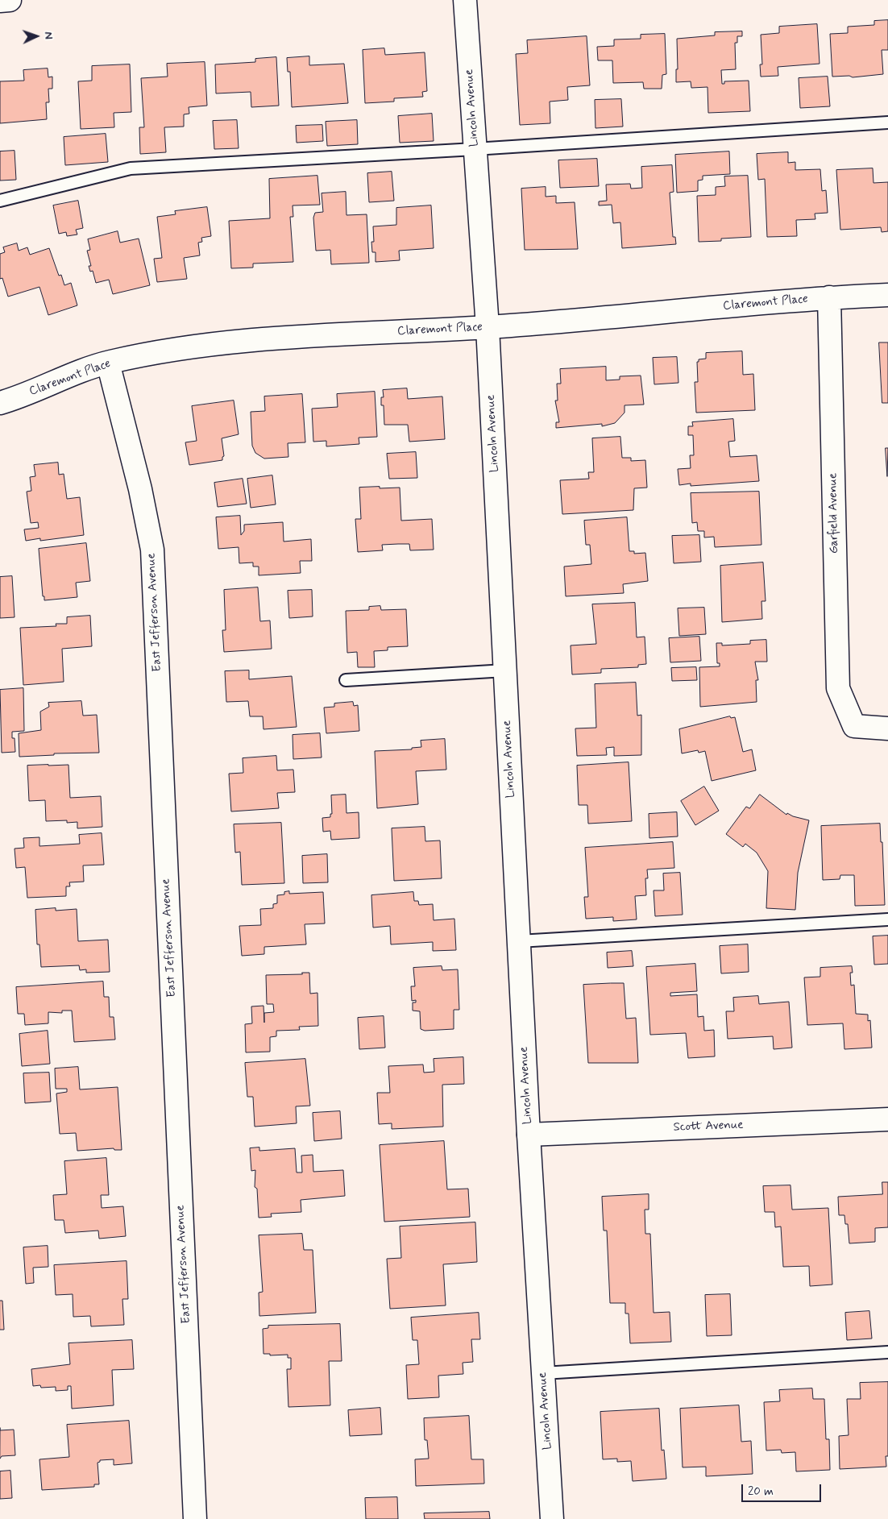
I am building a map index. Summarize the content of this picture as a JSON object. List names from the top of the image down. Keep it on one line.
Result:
{"streets":{"street":["Lincoln Avenue","Claremont Place","Garfield Avenue","East Jefferson Avenue","Scott Avenue"]},"crossings":[["Lincoln Avenue","Claremont Place"],["Lincoln Avenue","Scott Avenue"],["Claremont Place","Garfield Avenue"],["Claremont Place","East Jefferson Avenue"]],"scale_bar":"20 m","north":"right"}
